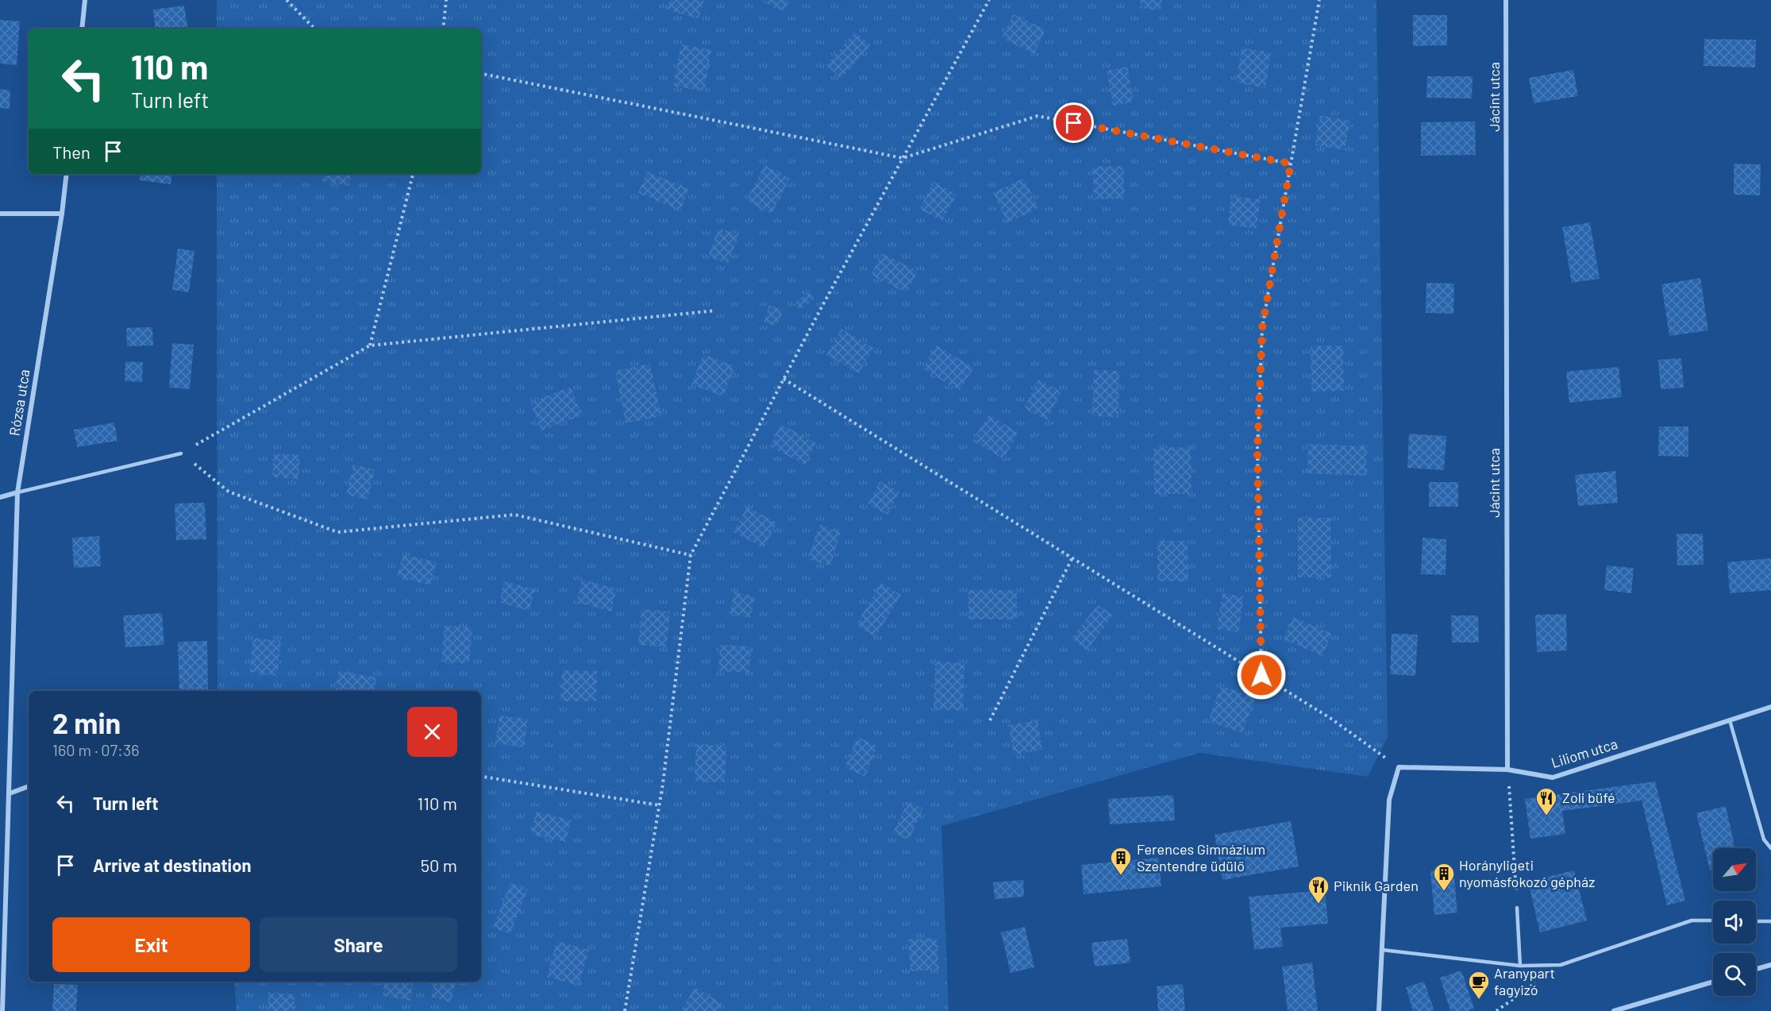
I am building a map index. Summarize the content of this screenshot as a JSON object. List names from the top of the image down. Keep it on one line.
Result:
{"streets":{"street":["Jácint utca","Rózsa utca","Liliom utca"]},"crossings":[["Jácint utca","Liliom utca"]],"places":{"restaurant":["Zoli büfé","Piknik Garden"],"building":["Ferences Gimnázium Szentendre üdülő","Horányligeti nyomásfokozó gépház"],"cafe":["Aranypart fagyizó"]},"north":"top right","page":{"turn":["110 m","Turn left"],"then":"Then","heading":["2 min","160 m · 07:36"],"list":[{"name":"Turn left","value":"110 m"},{"name":"Arrive at destination","value":"50 m"}],"buttons":["Exit","Share"]}}
